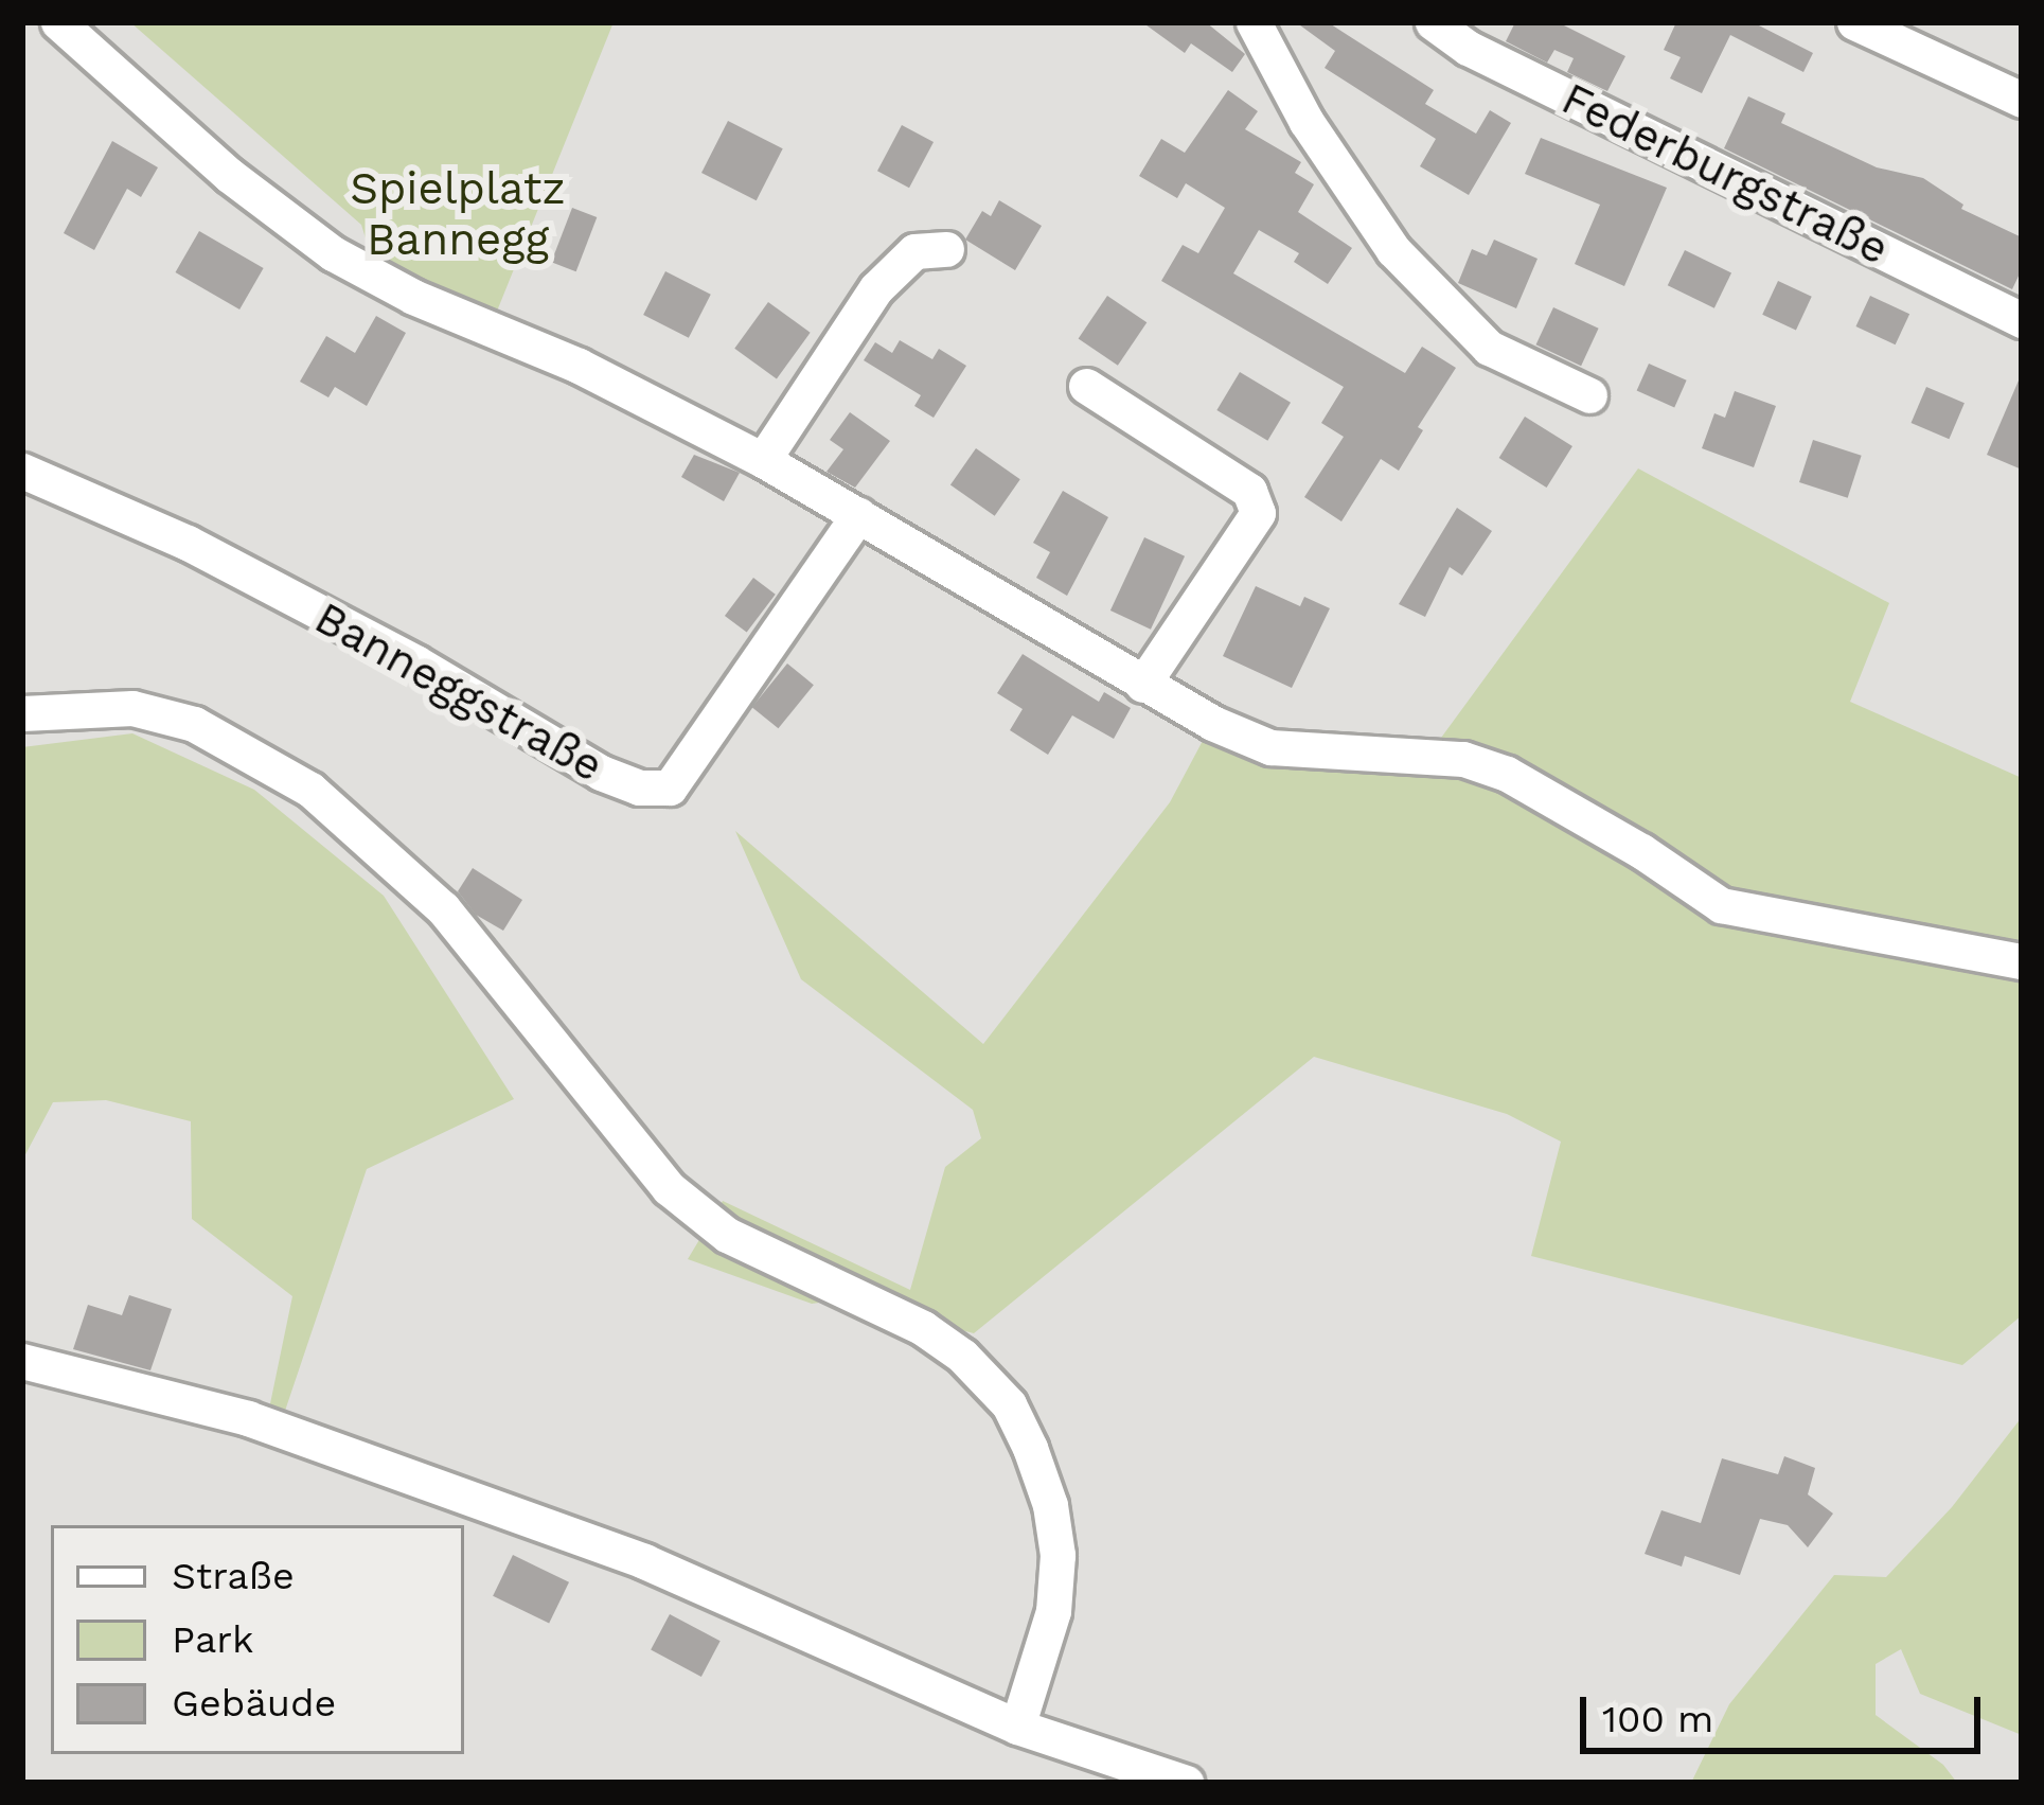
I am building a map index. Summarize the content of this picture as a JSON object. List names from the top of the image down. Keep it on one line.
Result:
{"streets":{"street":["Federburgstraße","Banneggstraße"]},"parks":["Spielplatz Bannegg"],"legend":["Straße","Park","Gebäude"],"scale_bar":"100 m"}
